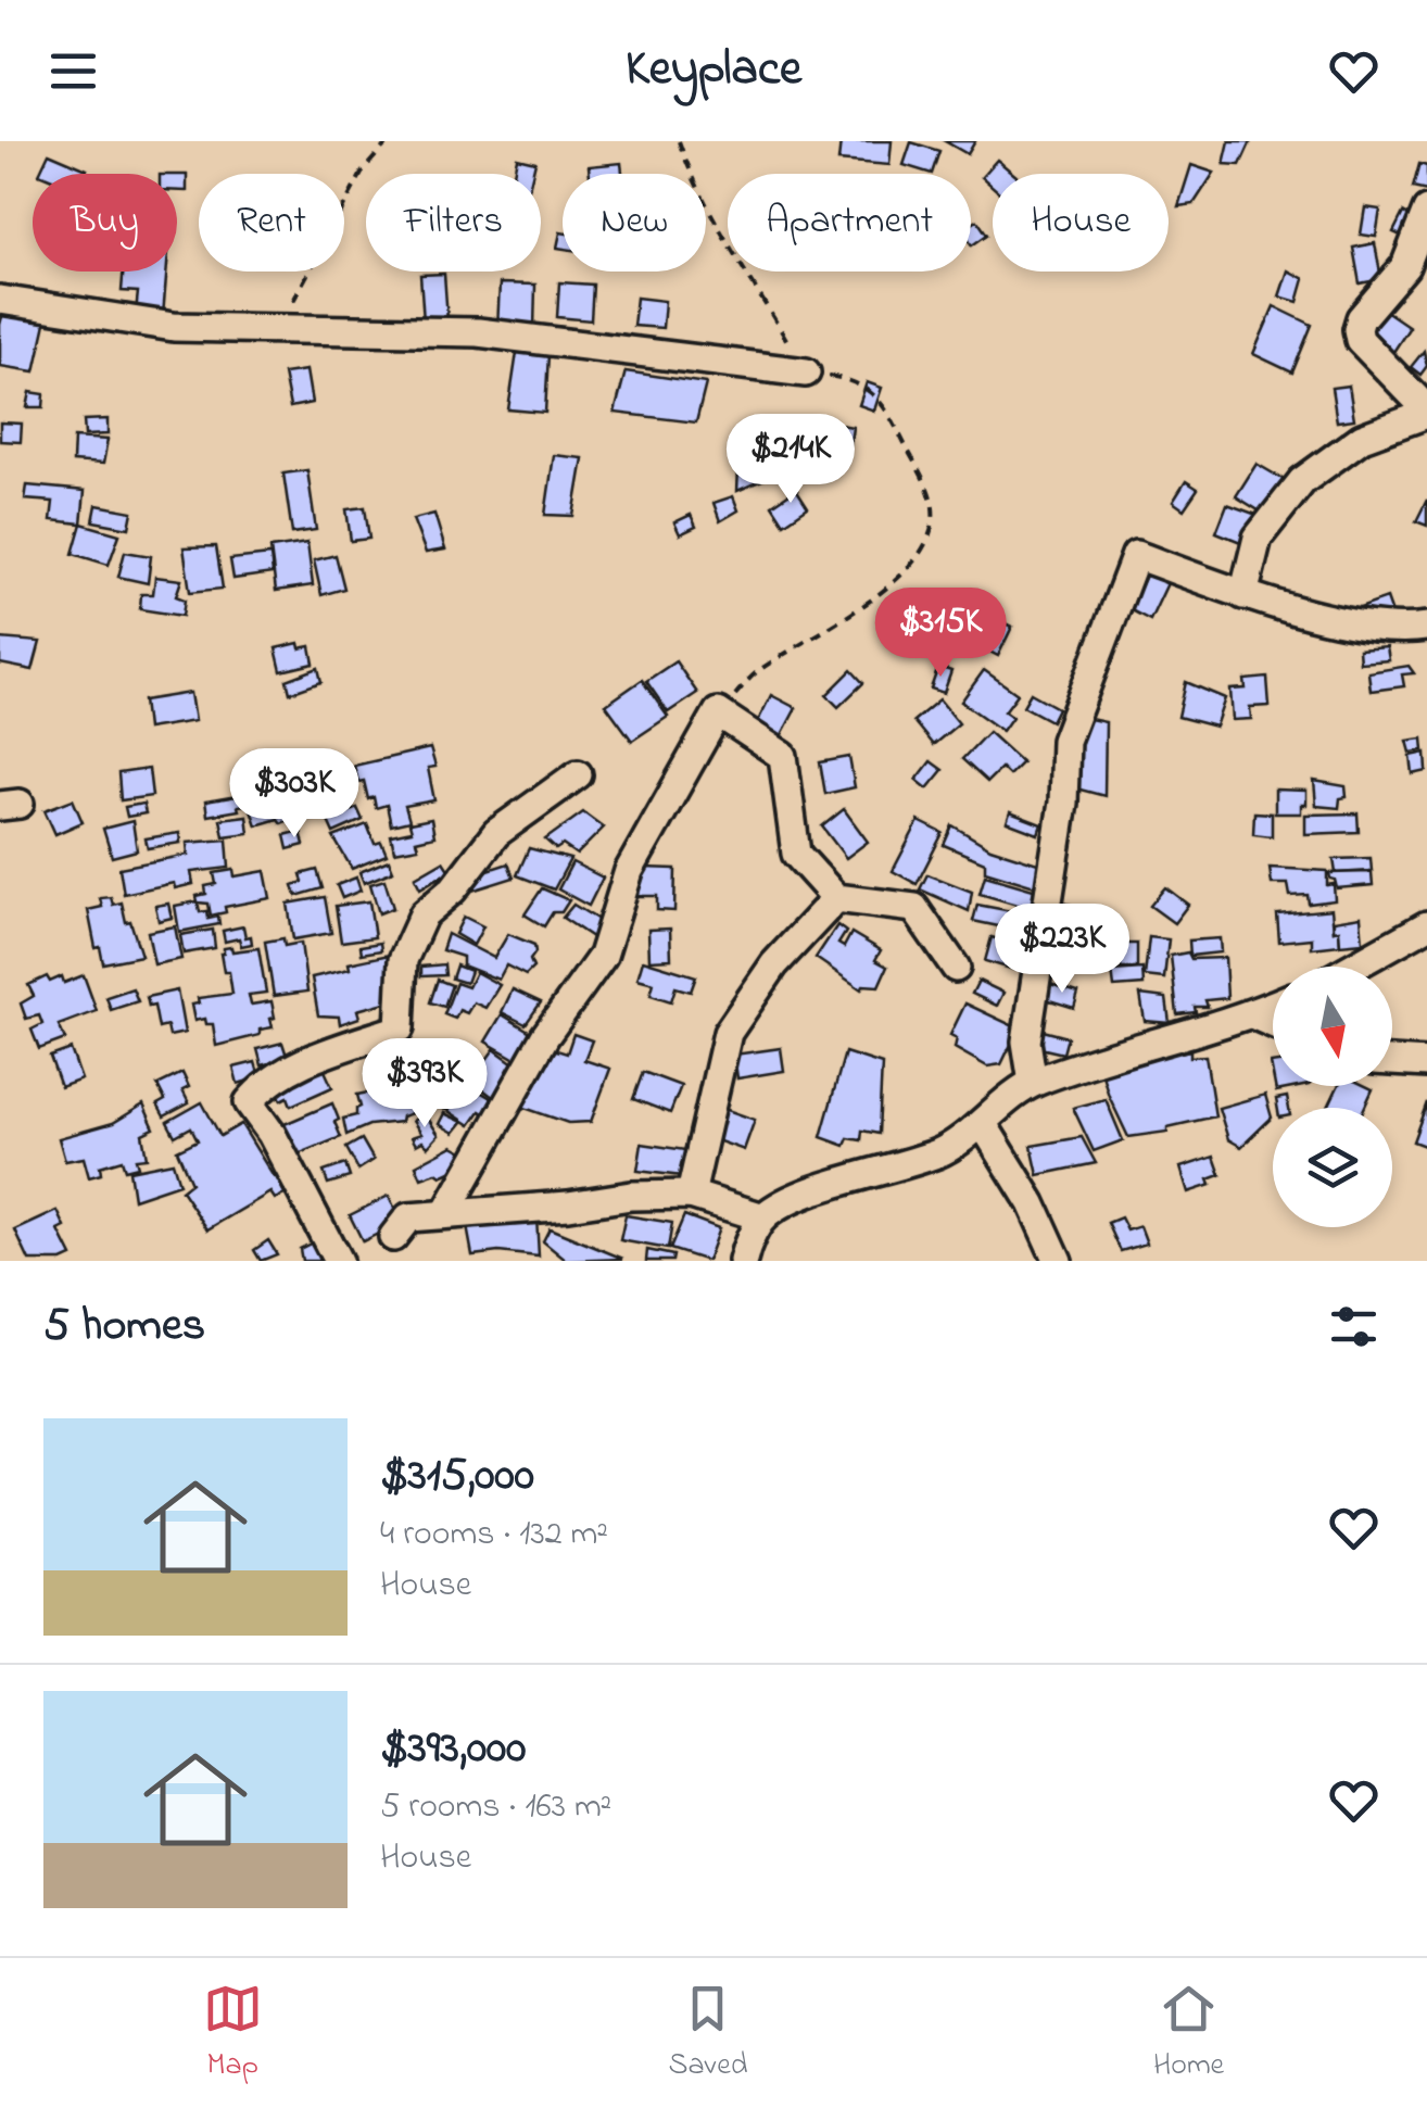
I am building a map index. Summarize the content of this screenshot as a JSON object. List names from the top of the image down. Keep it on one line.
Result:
{"north":"bottom","page":{"header":"Keyplace","chip":["Buy","Rent","Filters","New","Apartment","House"],"price":["$214K","$315K","$303K","$223K","$393K"],"heading":"5 homes","list":[{"name":"$315,000","note":"4 rooms · 132 m² · House"},{"name":"$393,000","note":"5 rooms · 163 m² · House"}],"tabs":["Map","Saved","Home"]}}
